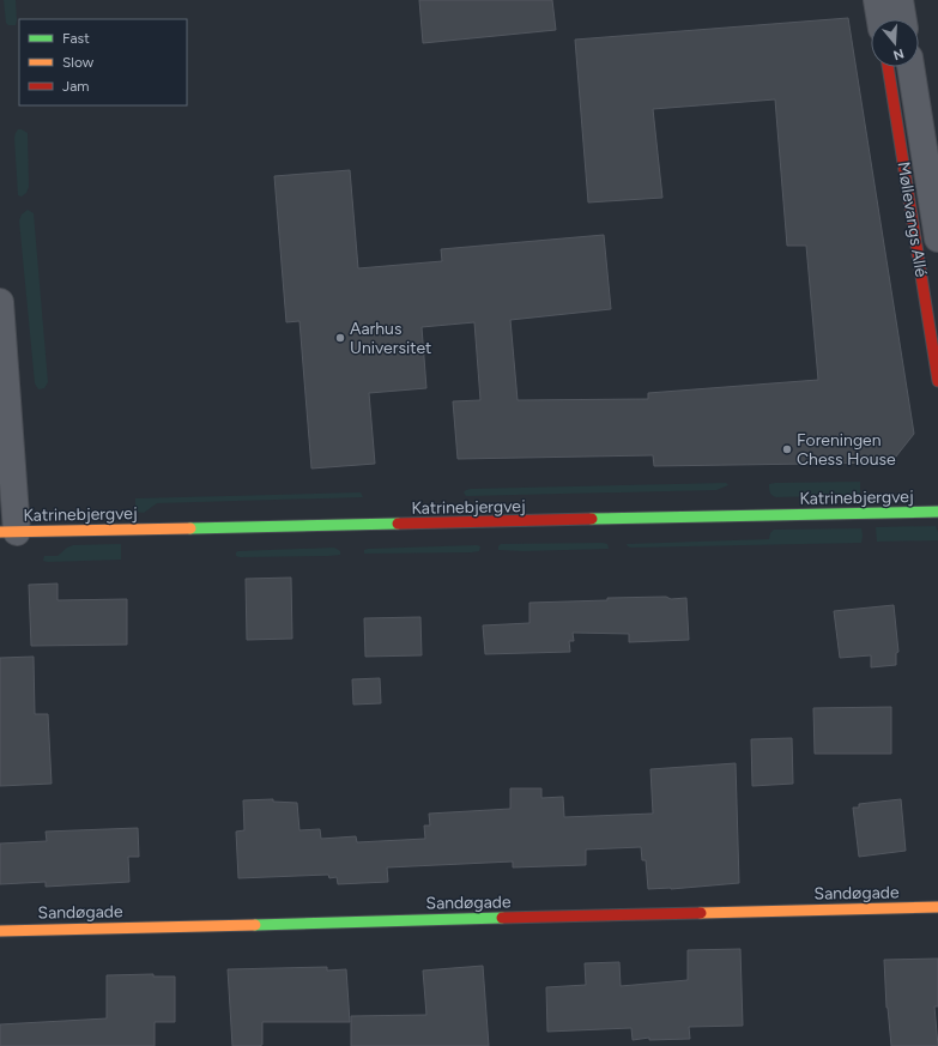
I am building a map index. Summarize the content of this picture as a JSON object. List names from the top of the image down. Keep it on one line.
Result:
{"streets":{"street":["Møllevangs Allé","Katrinebjergvej","Sandøgade"]},"places":["Aarhus Universitet","Foreningen Chess House"],"legend":["Fast","Slow","Jam"],"north":"bottom"}
